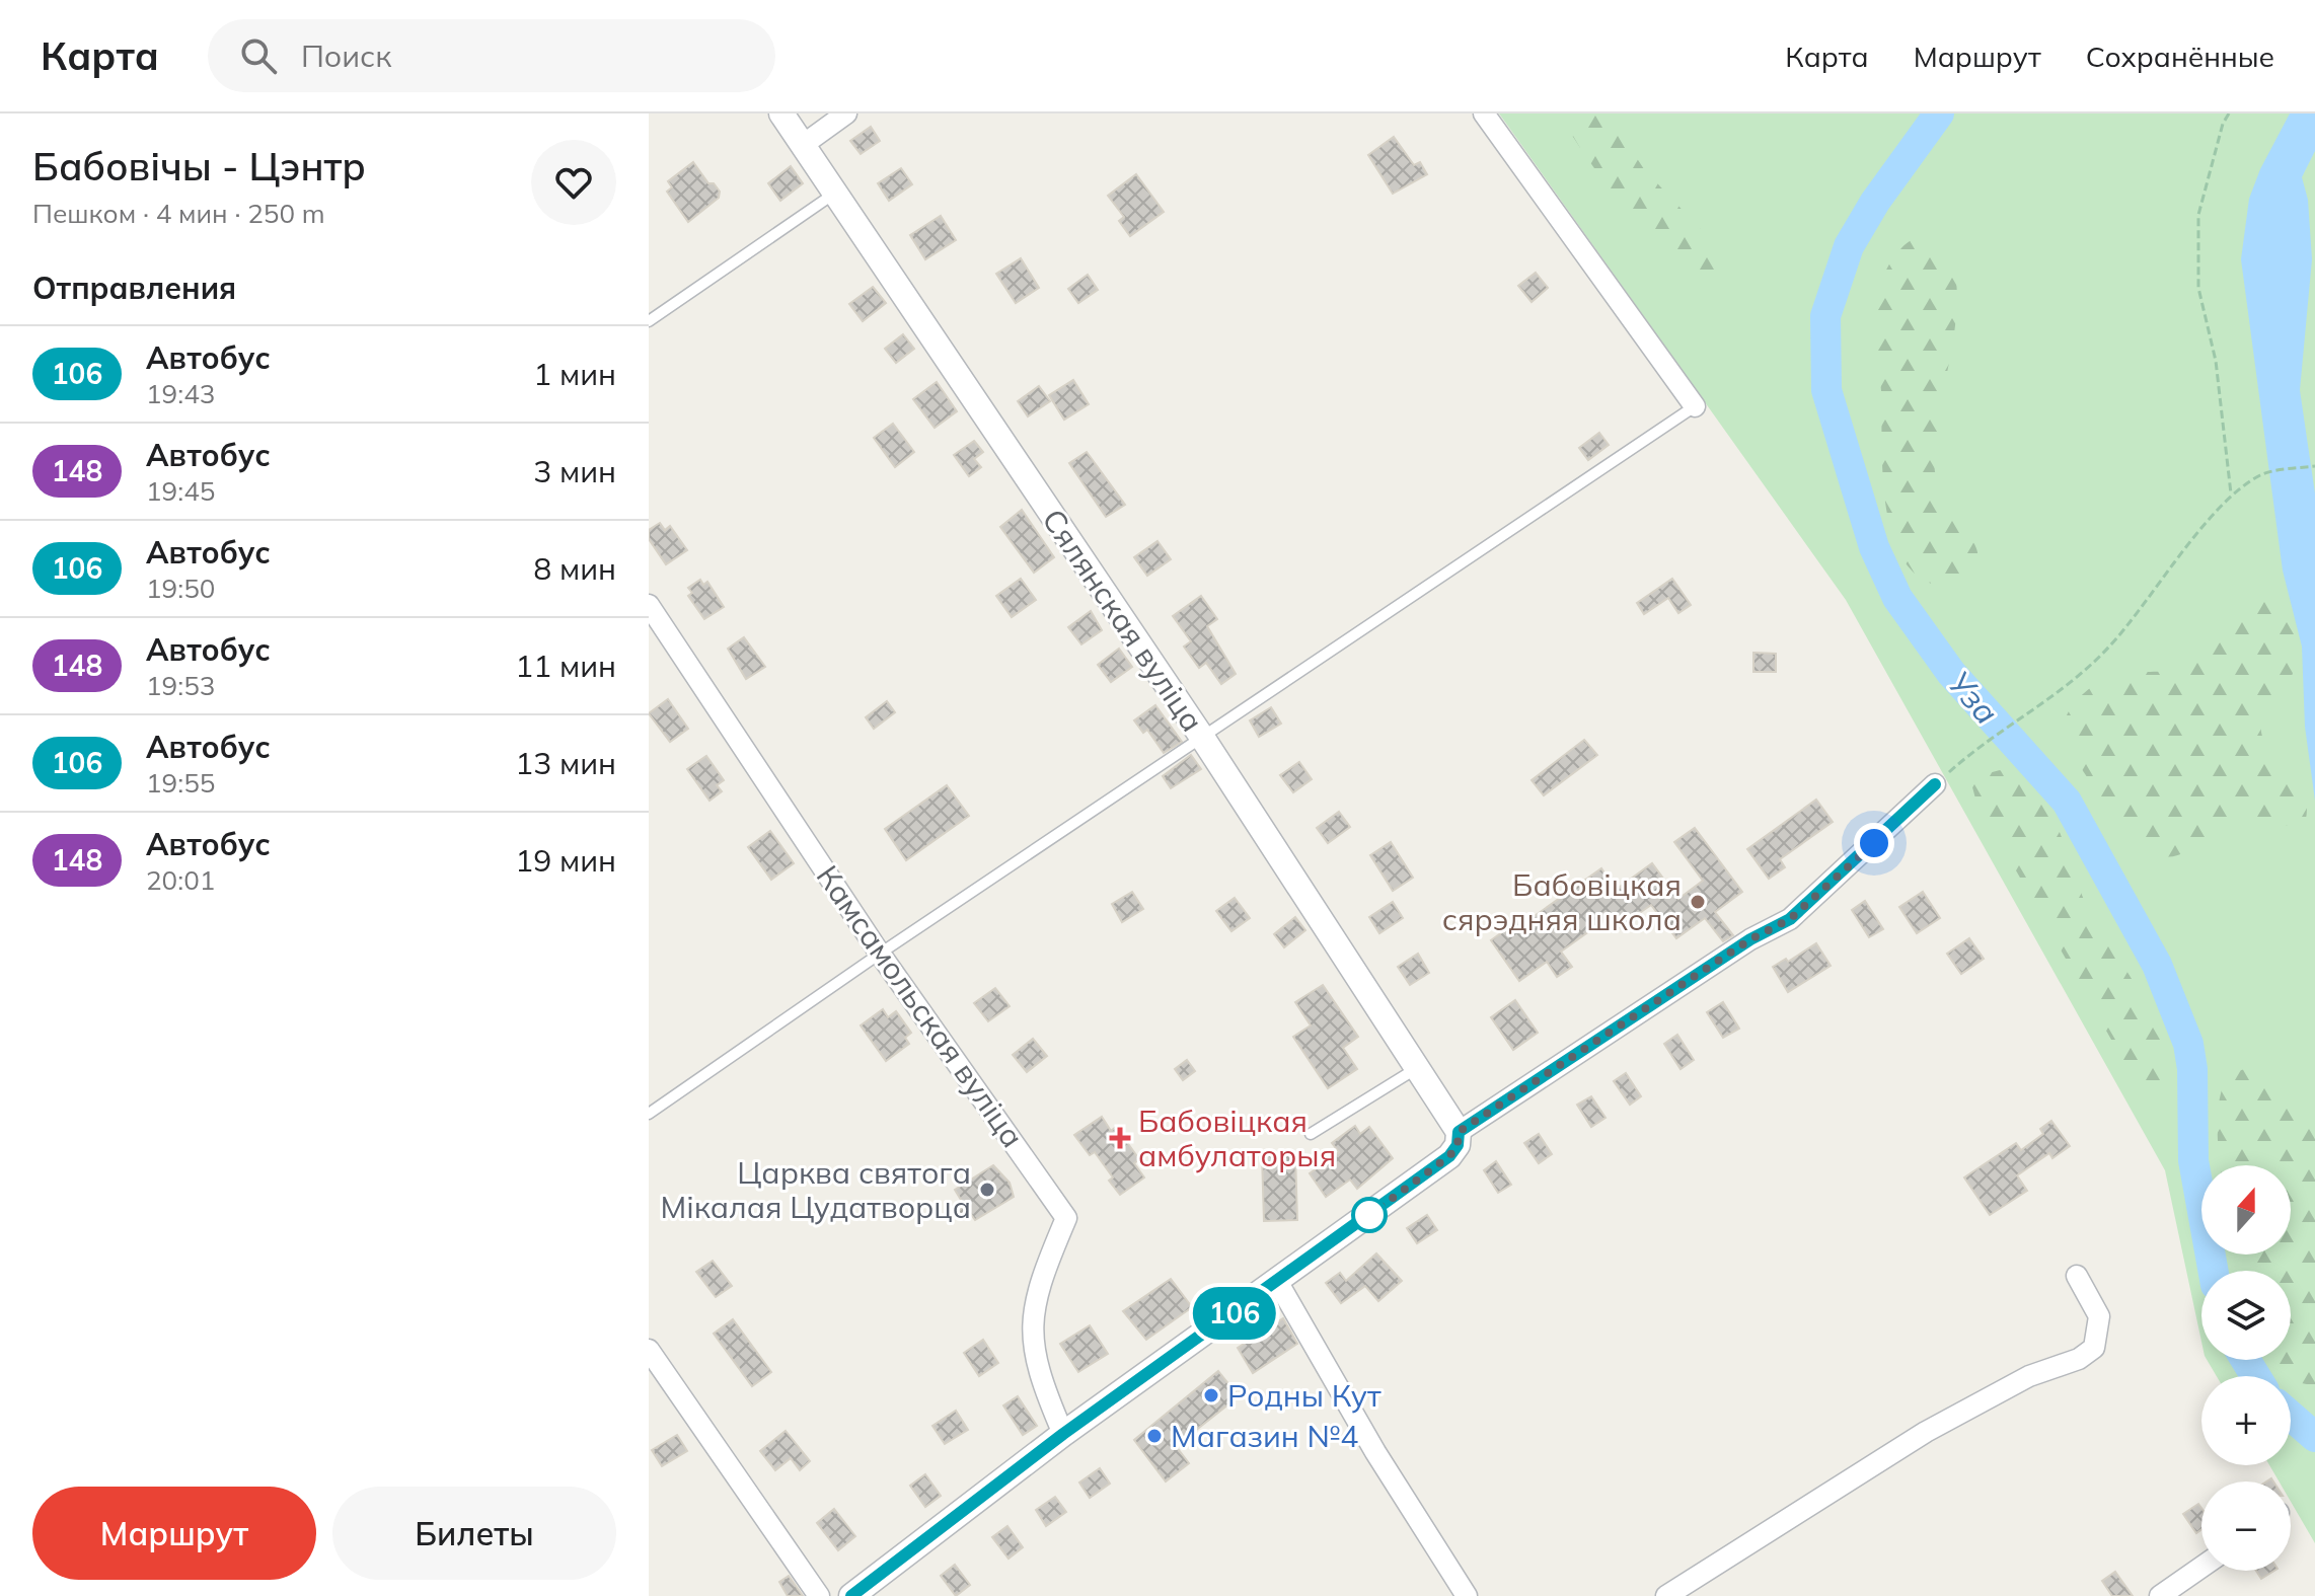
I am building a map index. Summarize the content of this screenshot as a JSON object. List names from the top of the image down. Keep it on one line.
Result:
{"streets":{"street":["Сялянская вуліца","Камсамольская вуліца"]},"water":["Уза"],"places":{"other":["Бабовіцкая сярэдняя школа","Царква святога Мікалая Цудатворца","Родны Кут","Магазин №4"],"health":["Бабовіцкая амбулаторыя"]},"lines":["bus line 106"],"north":"top","page":{"header":"Карта","search":"Поиск","nav":["Карта","Маршрут","Сохранённые"],"heading":[["Бабовічы - Цэнтр","Пешком · 4 мин · 250 m"],"Отправления"],"on_map":"106","list":[{"mark":"106","name":"Автобус","note":"19:43","value":"1 мин"},{"mark":"148","name":"Автобус","note":"19:45","value":"3 мин"},{"mark":"106","name":"Автобус","note":"19:50","value":"8 мин"},{"mark":"148","name":"Автобус","note":"19:53","value":"11 мин"},{"mark":"106","name":"Автобус","note":"19:55","value":"13 мин"},{"mark":"148","name":"Автобус","note":"20:01","value":"19 мин"}],"map_buttons":["+","−"],"buttons":["Маршрут","Билеты"]}}
